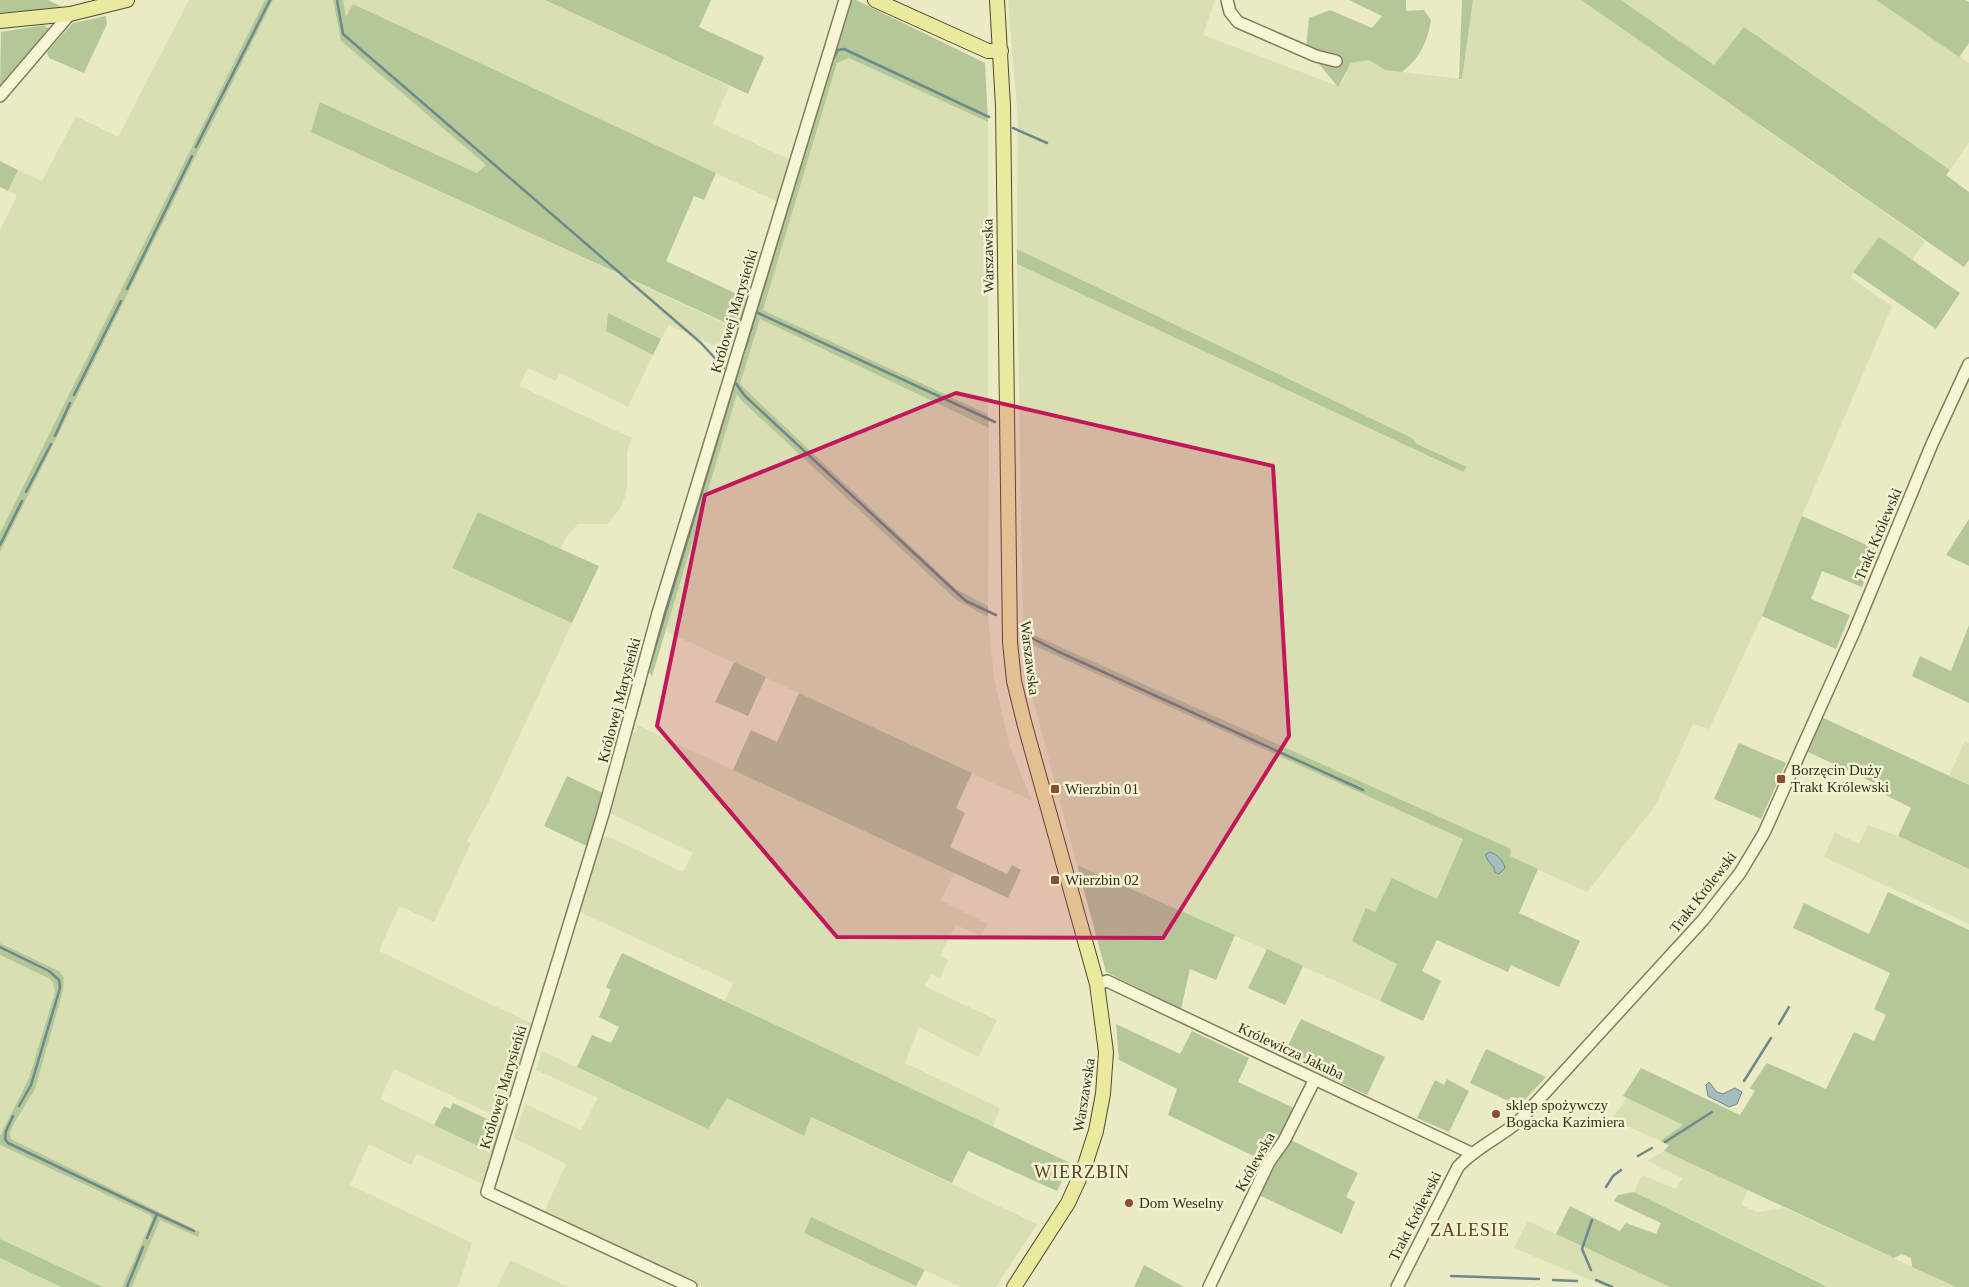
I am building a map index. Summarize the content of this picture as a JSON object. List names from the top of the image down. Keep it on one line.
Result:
{"streets":{"main road":["Warszawska"],"street":["Królowej Marysieńki","Trakt Królewski","Królewicza Jakuba","Królewska"]},"crossings":[["Warszawska","Królewicza Jakuba"],["Trakt Królewski","Królewicza Jakuba"],["Królewicza Jakuba","Królewska"]],"districts":["WIERZBIN","ZALESIE"],"places":{"transit":["Borzęcin Duży Trakt Królewski","Wierzbin 01","Wierzbin 02"],"other":["sklep spożywczy Bogacka Kazimiera","Dom Weselny"]}}
